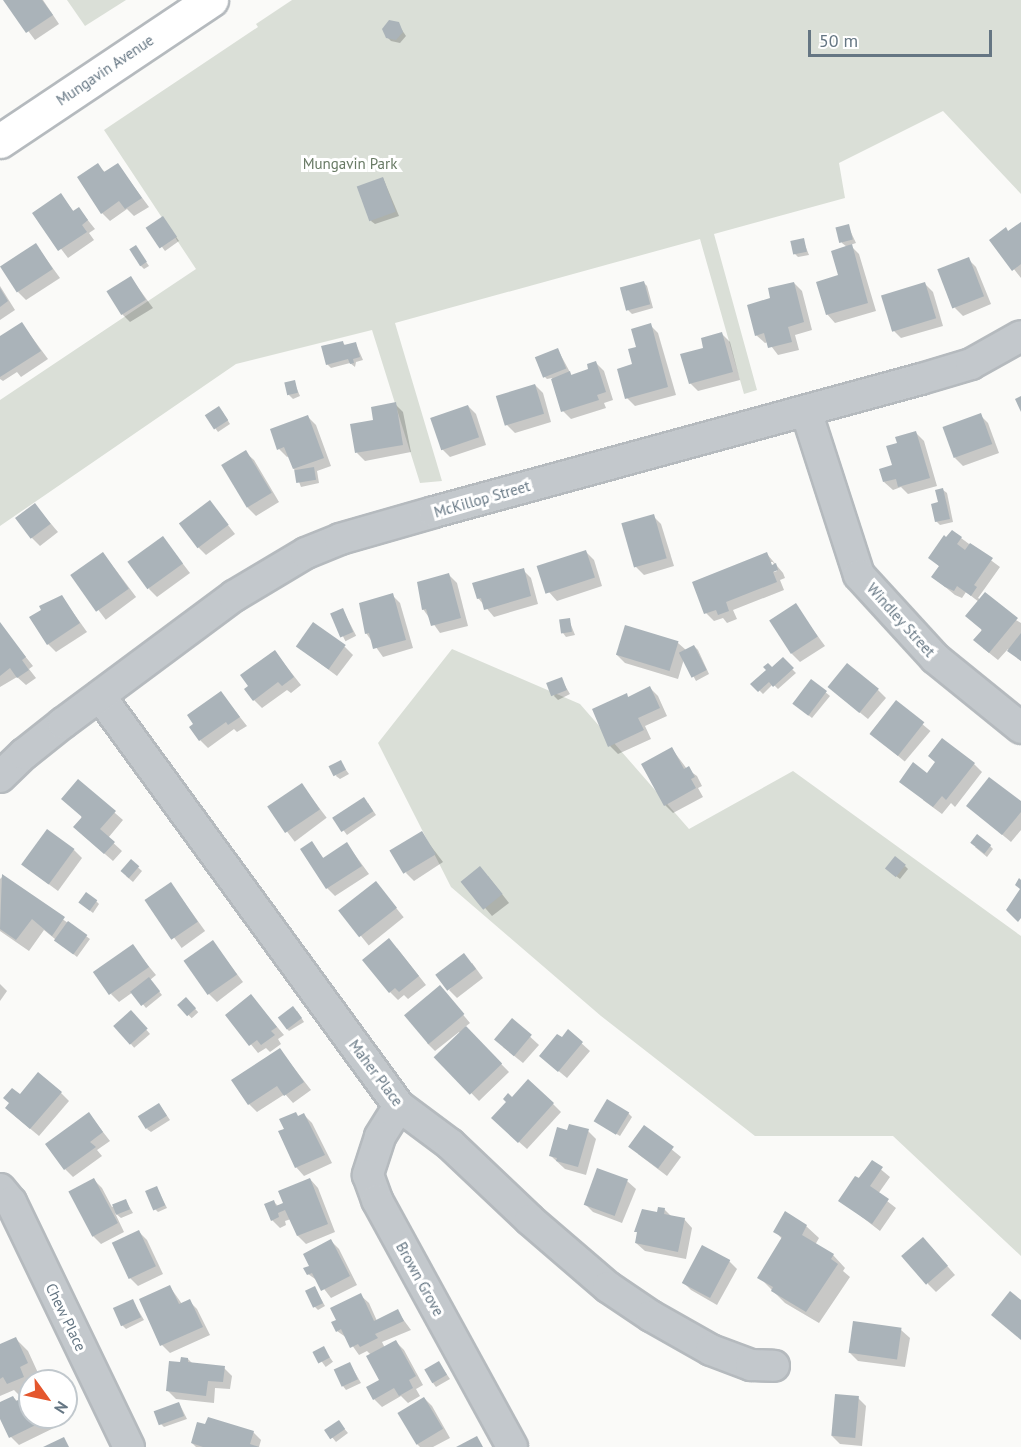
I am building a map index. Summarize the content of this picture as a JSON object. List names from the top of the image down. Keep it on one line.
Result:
{"streets":{"main road":["Mungavin Avenue"],"street":["McKillop Street","Windley Street","Maher Place","Brown Grove","Chew Place"]},"crossings":[["McKillop Street","Windley Street"],["McKillop Street","Maher Place"],["Maher Place","Brown Grove"]],"parks":["Mungavin Park"],"scale_bar":"50 m","north":"bottom right"}
